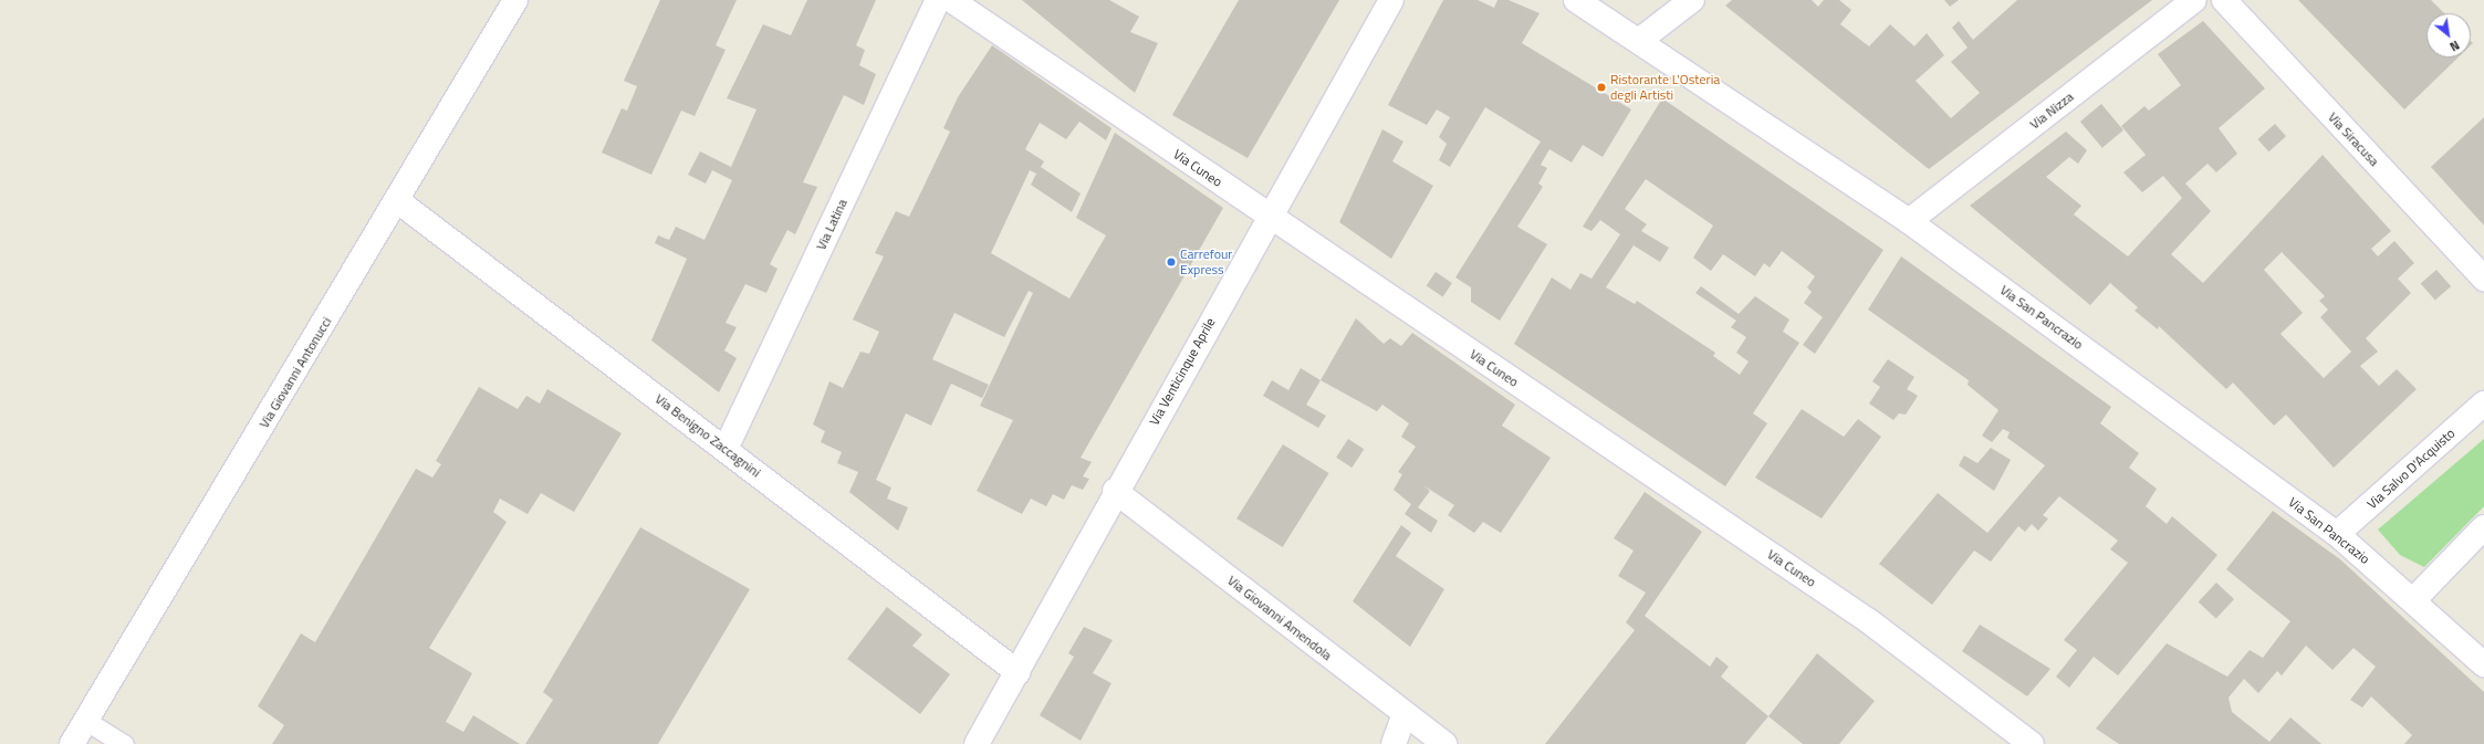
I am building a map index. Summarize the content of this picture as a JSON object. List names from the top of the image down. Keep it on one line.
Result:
{"streets":{"street":["Via Nizza","Via Siracusa","Via Cuneo","Via Latina","Via San Pancrazio","Via Venticinque Aprile","Via Giovanni Antonucci","Via Benigno Zaccagnini","Via Salvo D'Acquisto","Via Giovanni Amendola"]},"crossings":[["Via Nizza","Via San Pancrazio"],["Via Cuneo","Via Venticinque Aprile"],["Via Latina","Via Benigno Zaccagnini"],["Via San Pancrazio","Via Salvo D'Acquisto"],["Via Venticinque Aprile","Via Benigno Zaccagnini"],["Via Venticinque Aprile","Via Giovanni Amendola"],["Via Giovanni Antonucci","Via Benigno Zaccagnini"]],"places":["Ristorante L'Osteria degli Artisti","Carrefour Express"],"north":"bottom right"}
